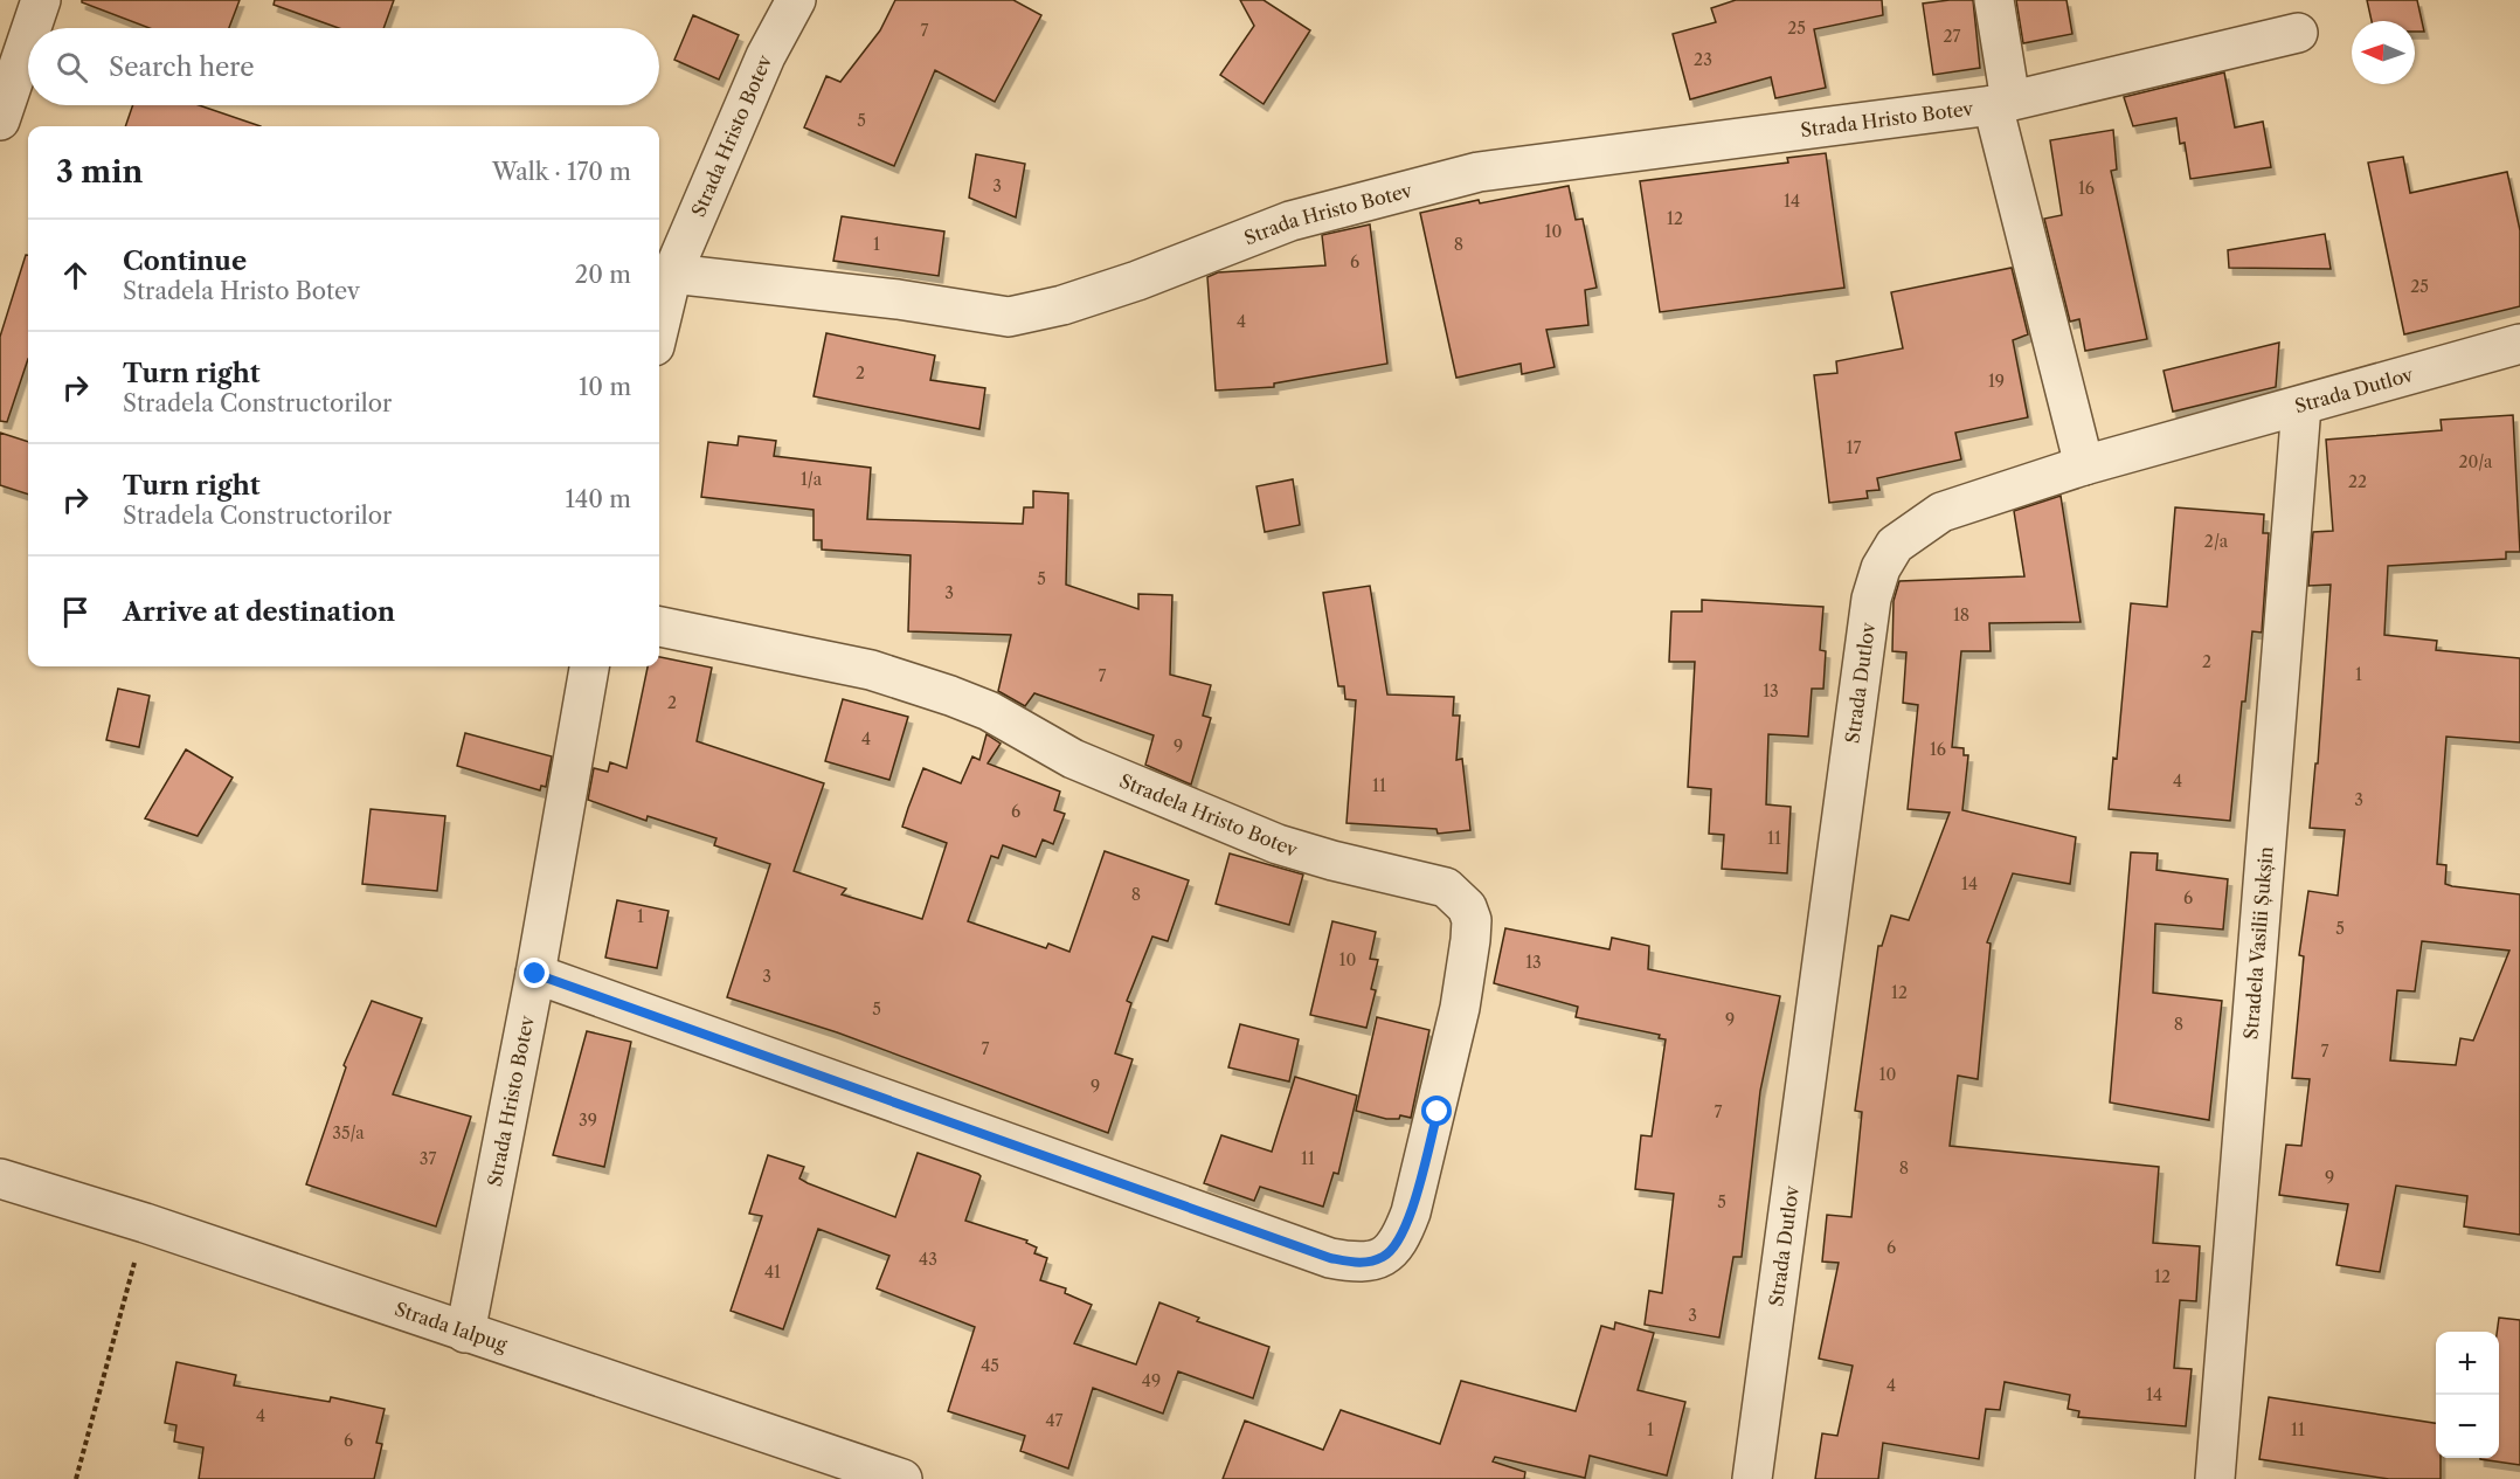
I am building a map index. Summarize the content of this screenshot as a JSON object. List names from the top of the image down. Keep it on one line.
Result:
{"streets":{"street":["Strada Hristo Botev","Strada Dutlov","Stradela Hristo Botev","Stradela Vasilii Șukșin","Strada Ialpug"]},"crossings":[["Strada Hristo Botev","Strada Dutlov"],["Strada Hristo Botev","Stradela Hristo Botev"],["Strada Hristo Botev","Strada Ialpug"],["Strada Dutlov","Stradela Vasilii Șukșin"]],"house_numbers":["25","7","27","23","5","3","16","14","12","10","1","8","6","25","4","2","19","17","20/a","1/a","22","2/a","5","3","18","2","1","7","13","2","4","9","16","4","11","3","6","11","14","8","6","1","5","10","13","3","12","5","9","8","7","7","10","9","7","39","35/a","37","11","8","9","5","6","43","41","12","3","45","49","4","14","4","47","1","11","6"],"north":"left","page":{"search":"Search here","heading":["3 min","Walk · 170 m"],"list":[["Continue","Stradela Hristo Botev","20 m"],["Turn right","Stradela Constructorilor","10 m"],["Turn right","Stradela Constructorilor","140 m"],"Arrive at destination"],"map_buttons":["+","−"]}}
